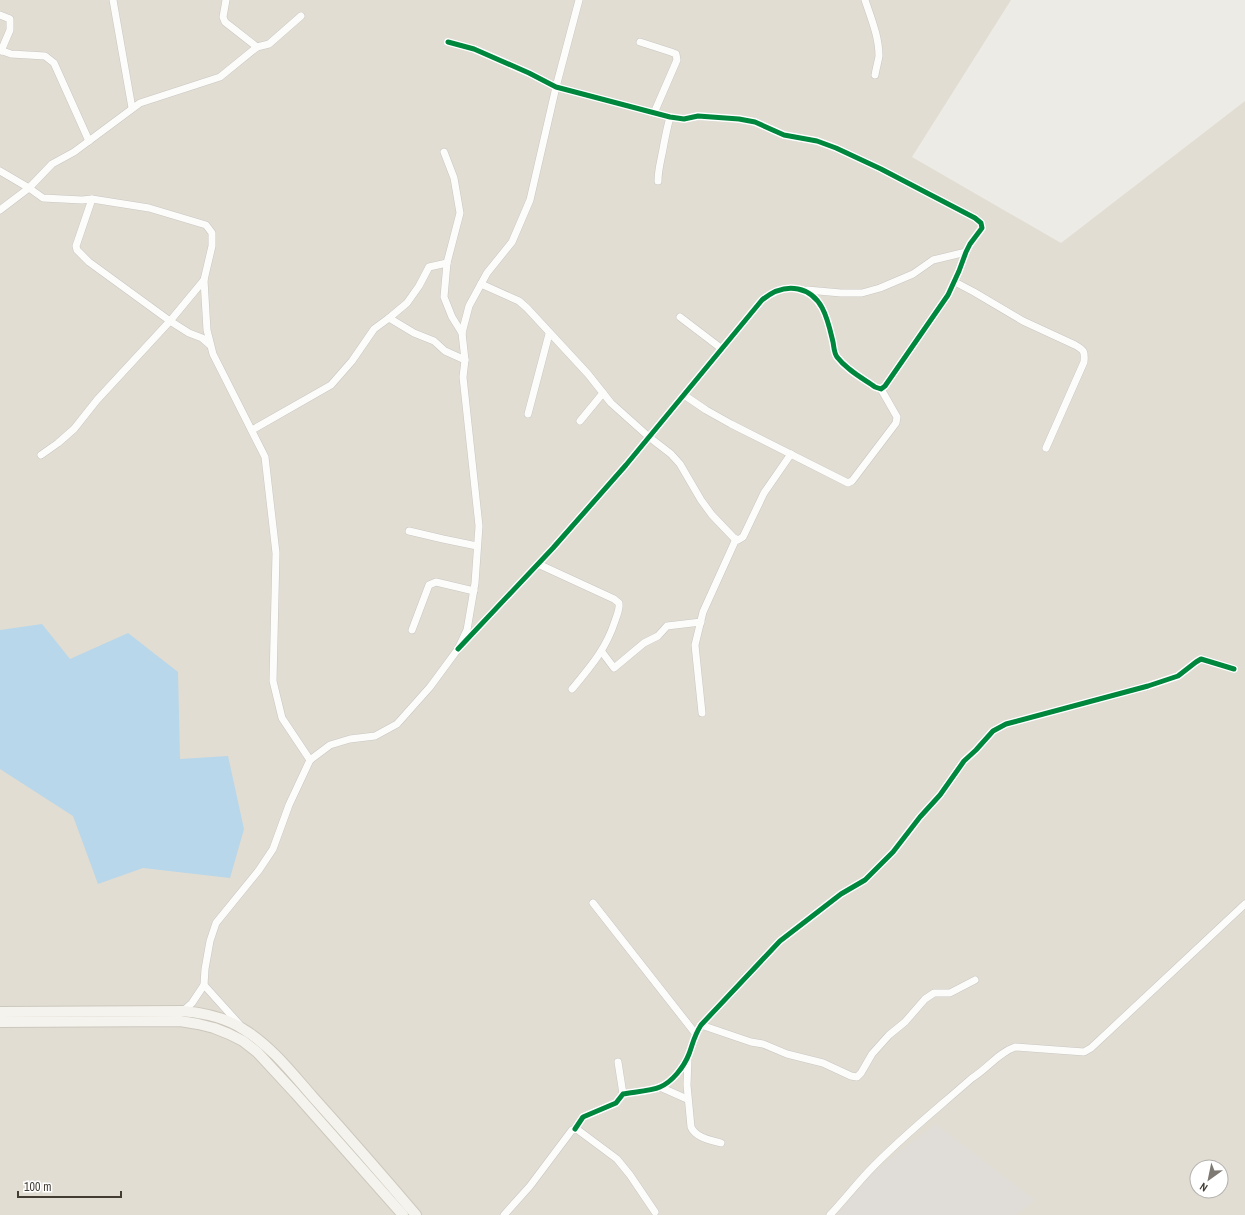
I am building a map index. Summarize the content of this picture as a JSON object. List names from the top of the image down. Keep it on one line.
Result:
{"scale_bar":"100 m","north":"bottom left"}
